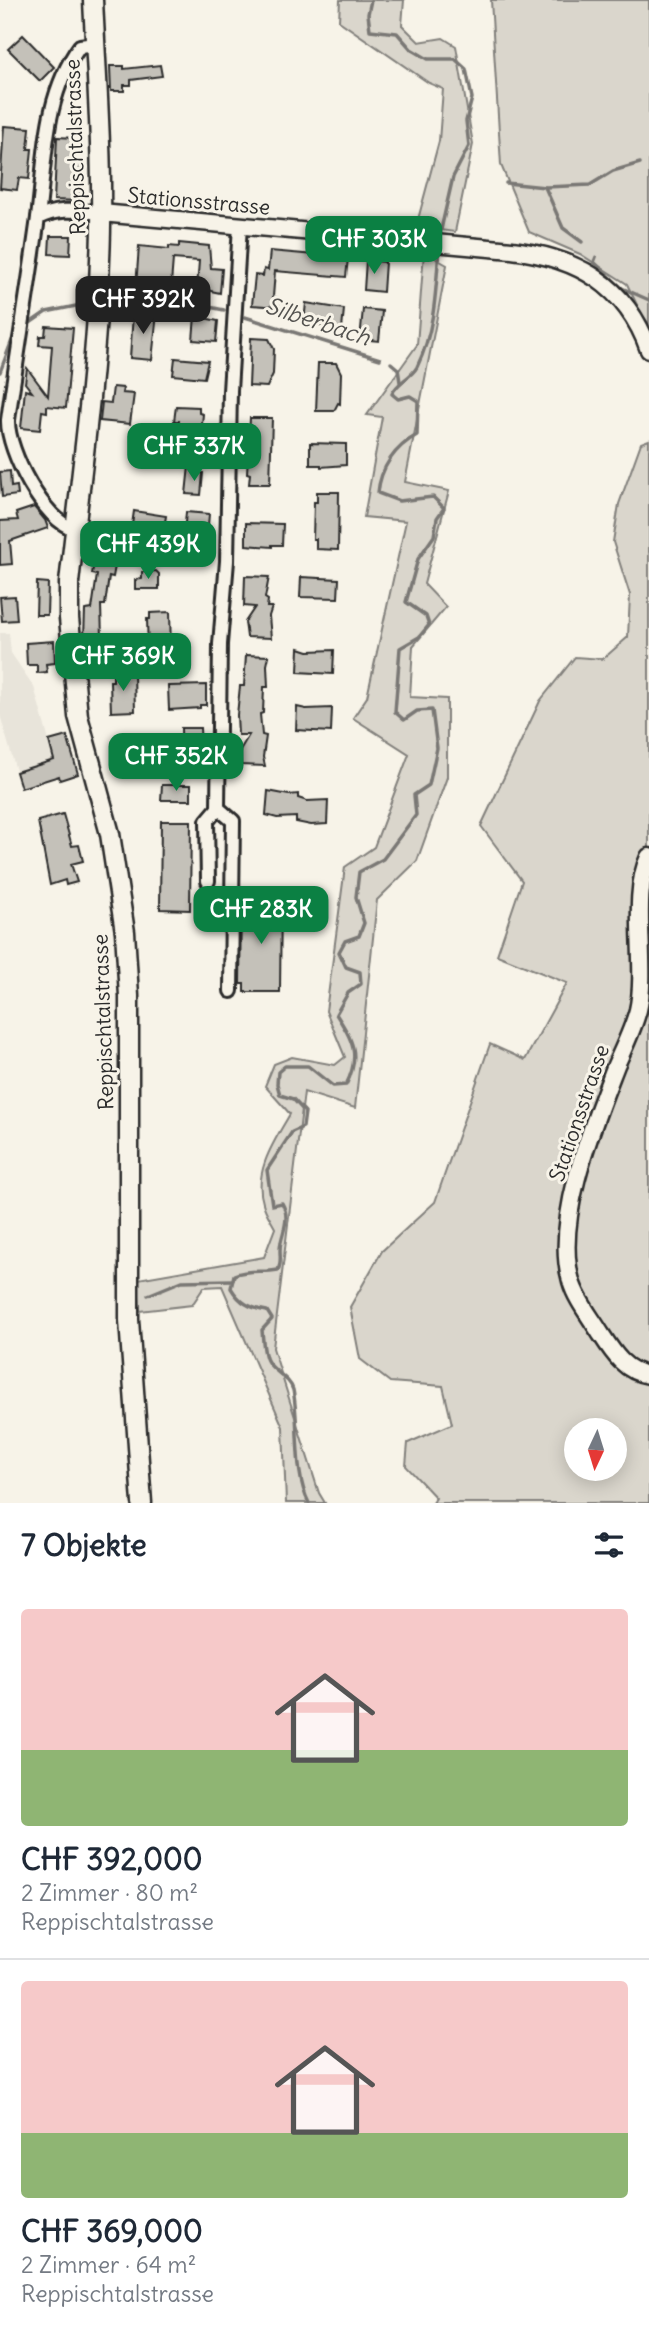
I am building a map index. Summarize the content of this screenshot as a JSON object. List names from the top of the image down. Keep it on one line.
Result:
{"streets":{"main road":["Reppischtalstrasse"],"street":["Stationsstrasse"]},"crossings":[["Reppischtalstrasse","Stationsstrasse"]],"water":["Silberbach"],"north":"bottom","page":{"price":["CHF 303K","CHF 392K","CHF 337K","CHF 439K","CHF 369K","CHF 352K","CHF 283K"],"heading":"7 Objekte","list":[{"name":"CHF 392,000","note":"2 Zimmer · 80 m² · Reppischtalstrasse"},{"name":"CHF 369,000","note":"2 Zimmer · 64 m² · Reppischtalstrasse"}]}}
